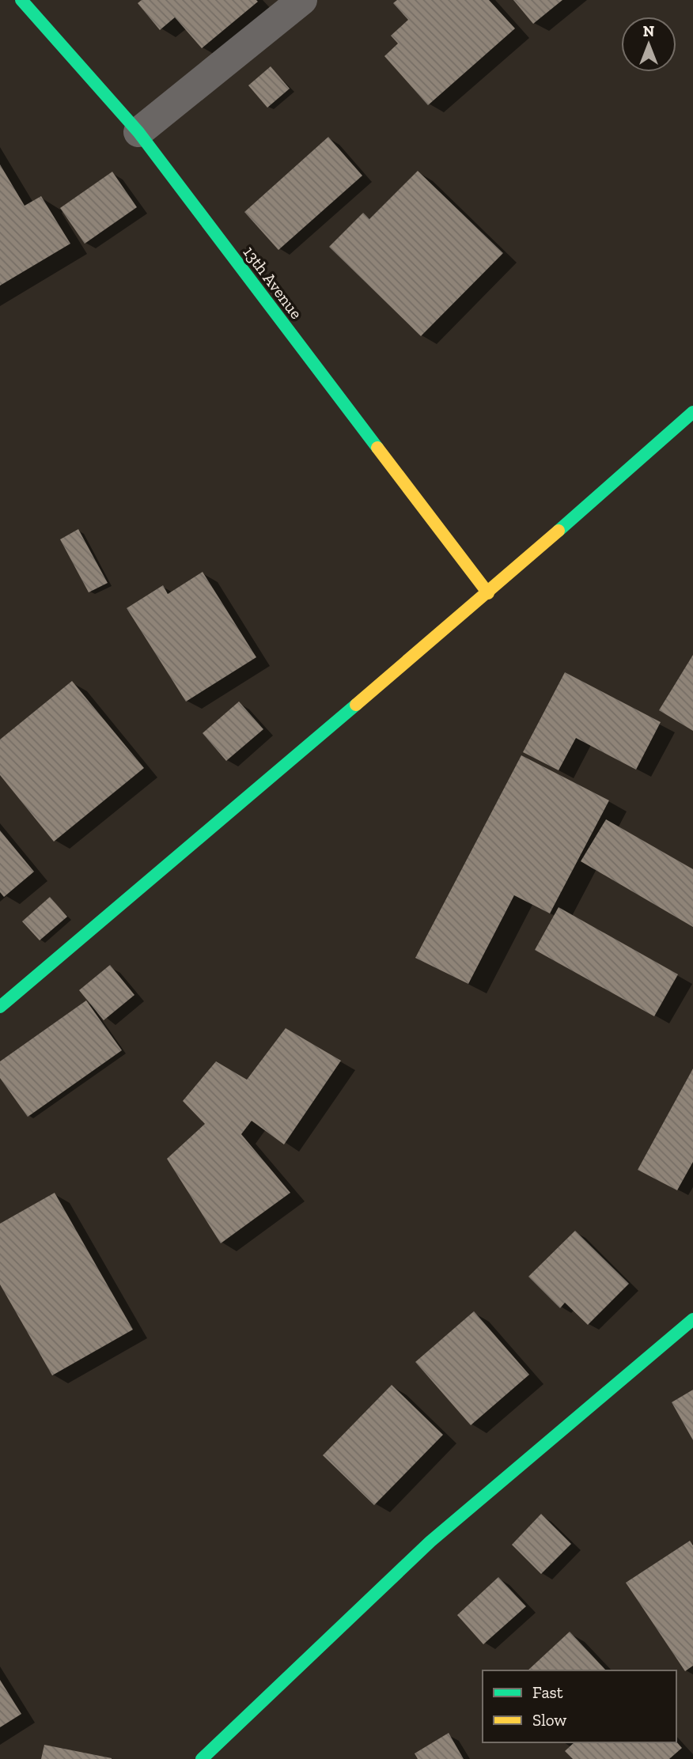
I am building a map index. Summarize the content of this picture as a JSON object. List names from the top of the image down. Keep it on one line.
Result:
{"streets":{"street":["13th Avenue"]},"legend":["Fast","Slow"],"north":"top"}
